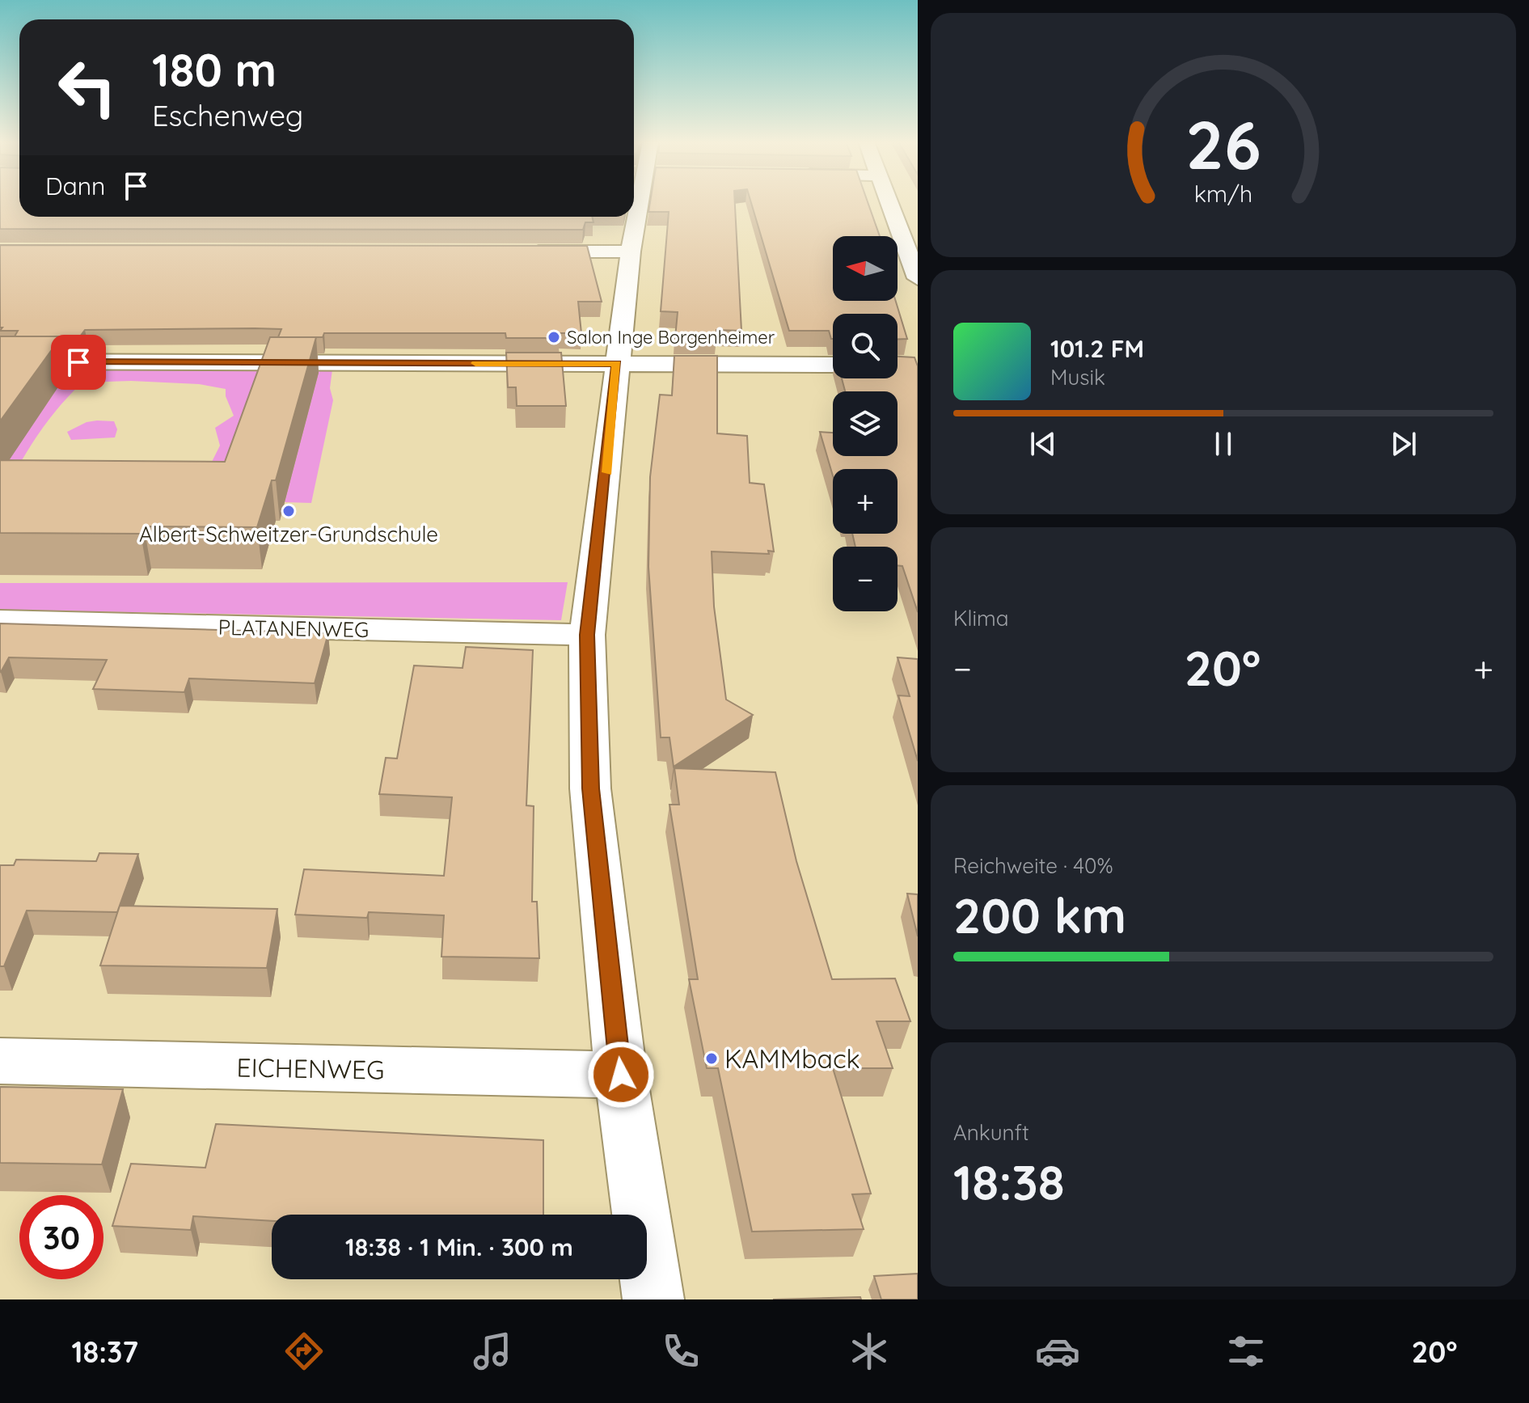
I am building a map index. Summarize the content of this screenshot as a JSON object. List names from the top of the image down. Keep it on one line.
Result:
{"streets":{"street":["PLATANENWEG","EICHENWEG"]},"places":["Salon Inge Borgenheimer","Albert-Schweitzer-Grundschule","KAMMback"],"north":"left","page":{"turn":["180 m","Eschenweg"],"then":"Dann","map_buttons":["+","−"],"song":["101.2 FM","Musik"],"tile":["Klima",["Reichweite · 40%","200 km"],["Ankunft","18:38"]],"heat":["−","20°","+"],"limit":"30","trip":"18:38 · 1 Min. · 300 m","tabs":["18:37","20°"],"gauge":["26","km/h"]}}
